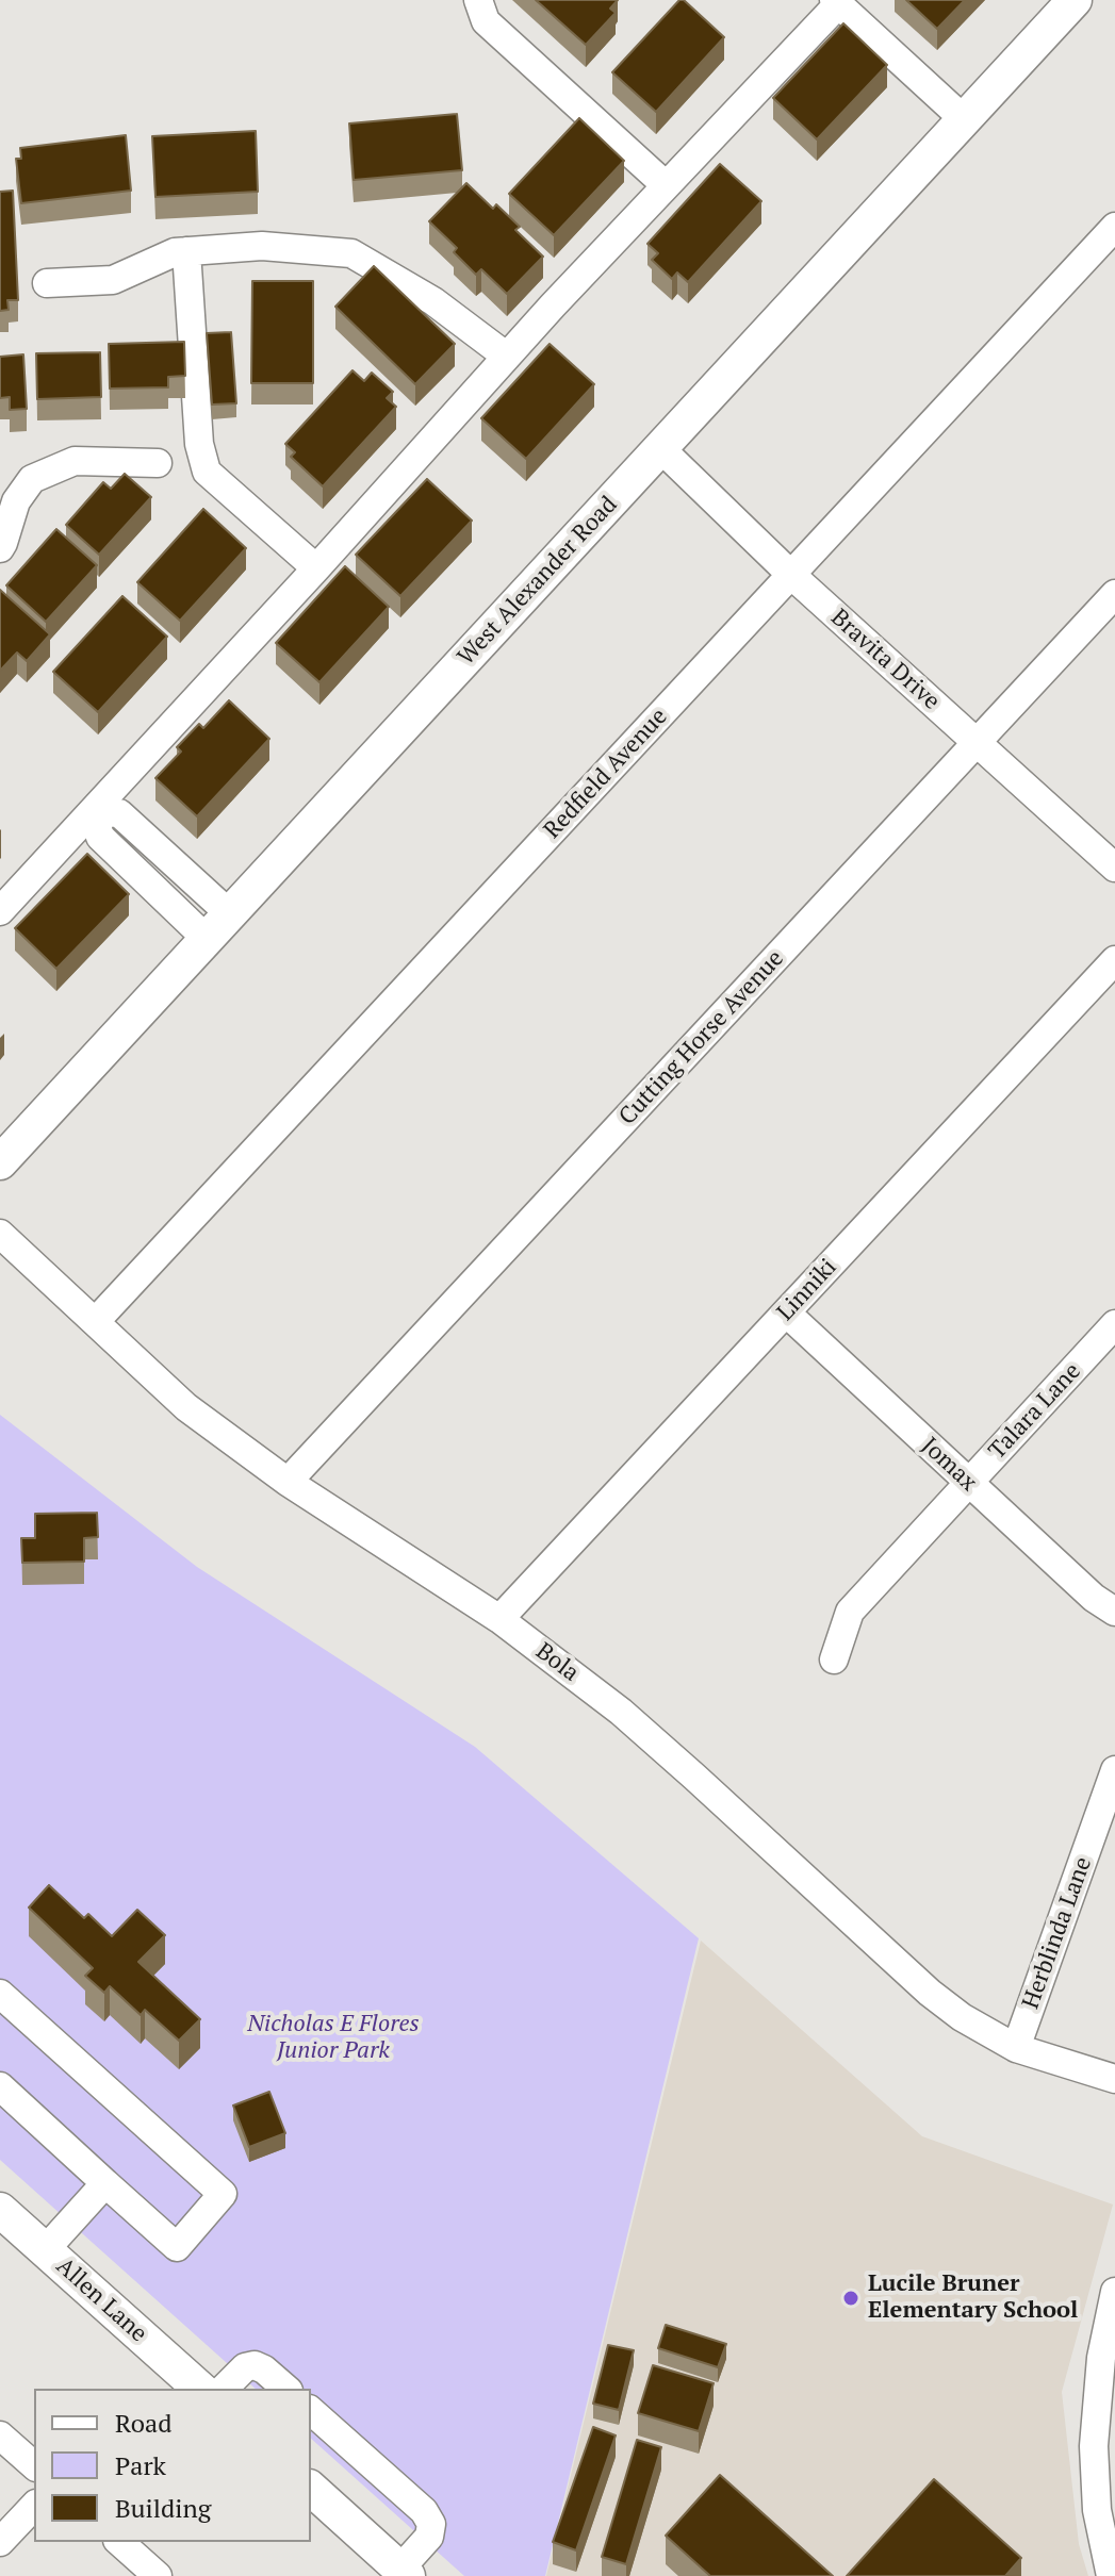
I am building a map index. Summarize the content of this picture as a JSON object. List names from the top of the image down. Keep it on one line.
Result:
{"streets":{"main road":["West Alexander Road","Allen Lane"],"street":["Bravita Drive","Redfield Avenue","Cutting Horse Avenue","Linniki","Talara Lane","Jomax","Bola","Herblinda Lane"]},"crossings":[["West Alexander Road","Bravita Drive"],["Bravita Drive","Redfield Avenue"],["Bravita Drive","Cutting Horse Avenue"],["Redfield Avenue","Bola"],["Cutting Horse Avenue","Bola"],["Linniki","Jomax"],["Linniki","Bola"],["Talara Lane","Jomax"],["Bola","Herblinda Lane"]],"parks":["Nicholas E Flores Junior Park"],"places":["Lucile Bruner Elementary School"],"legend":["Road","Park","Building"]}
